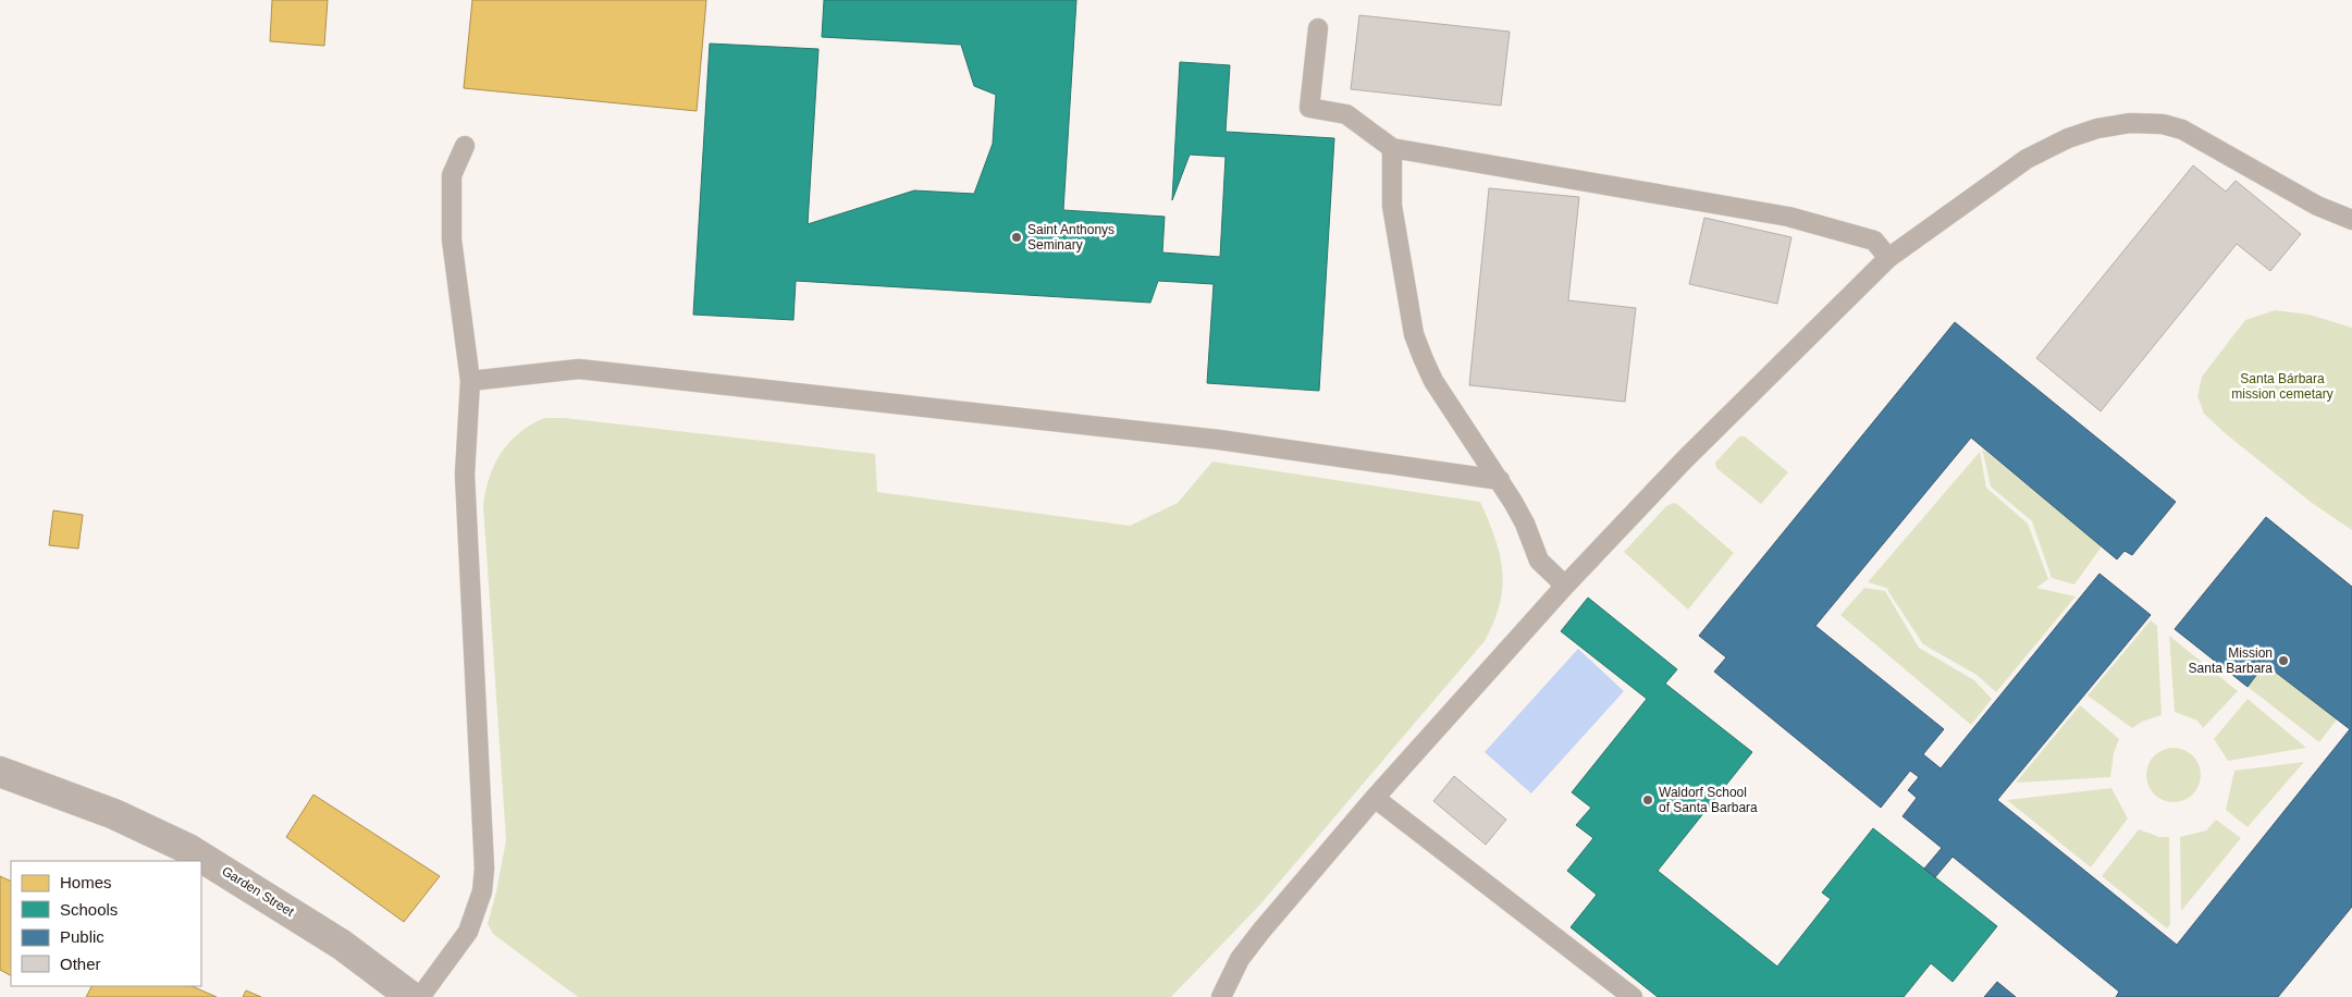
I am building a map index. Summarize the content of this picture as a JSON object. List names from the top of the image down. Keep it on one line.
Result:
{"streets":{"street":["Garden Street"]},"parks":["Santa Bárbara mission cemetary"],"places":["Saint Anthonys Seminary","Mission Santa Barbara","Waldorf School of Santa Barbara"],"legend":["Homes","Schools","Public","Other"]}
